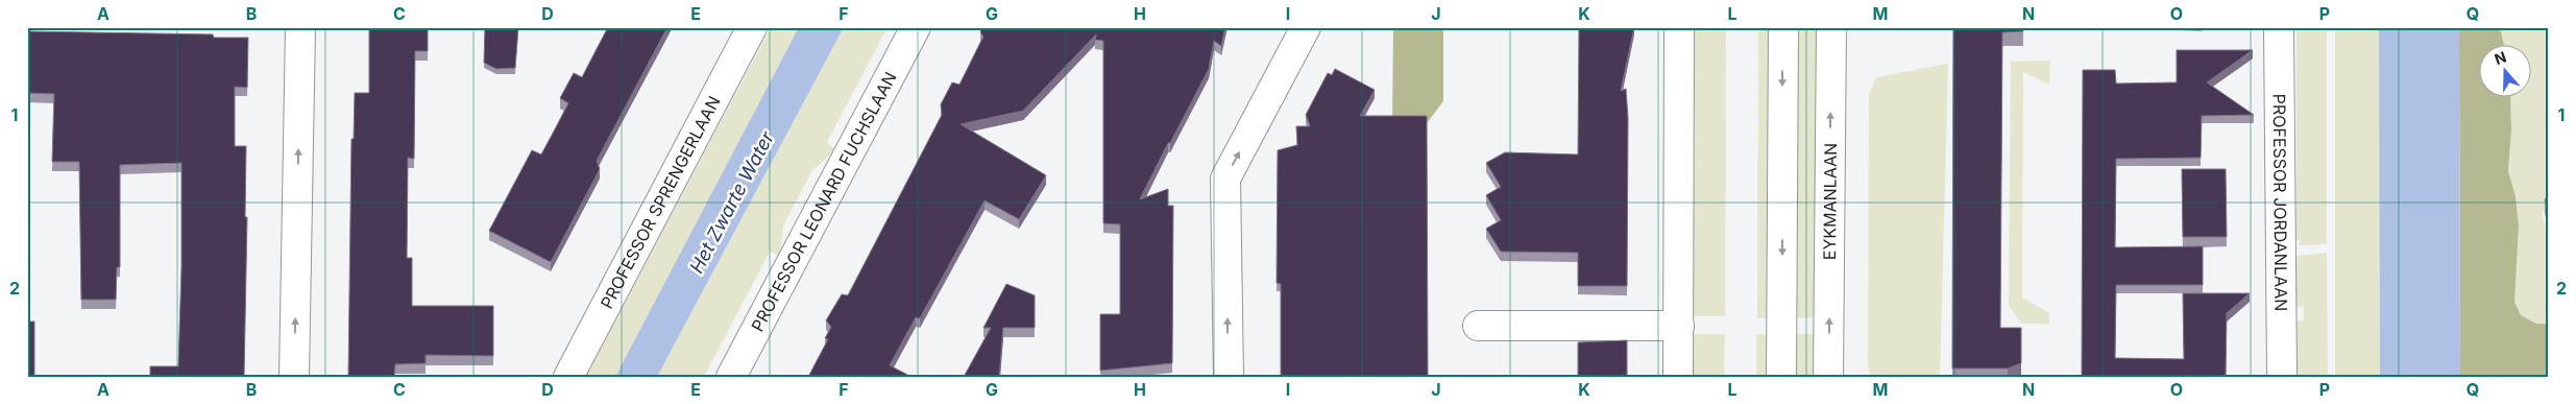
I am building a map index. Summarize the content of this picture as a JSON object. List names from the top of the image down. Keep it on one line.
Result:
{"streets":{"street":["PROFESSOR LEONARD FUCHSLAAN","PROFESSOR JORDANLAAN","PROFESSOR SPRENGERLAAN","EYKMANLAAN"]},"water":["Het Zwarte Water"],"north":"top","grid":{"columns":["A","B","C","D","E","F","G","H","I","J","K","L","M","N","O","P","Q"],"rows":["1","2"]}}
